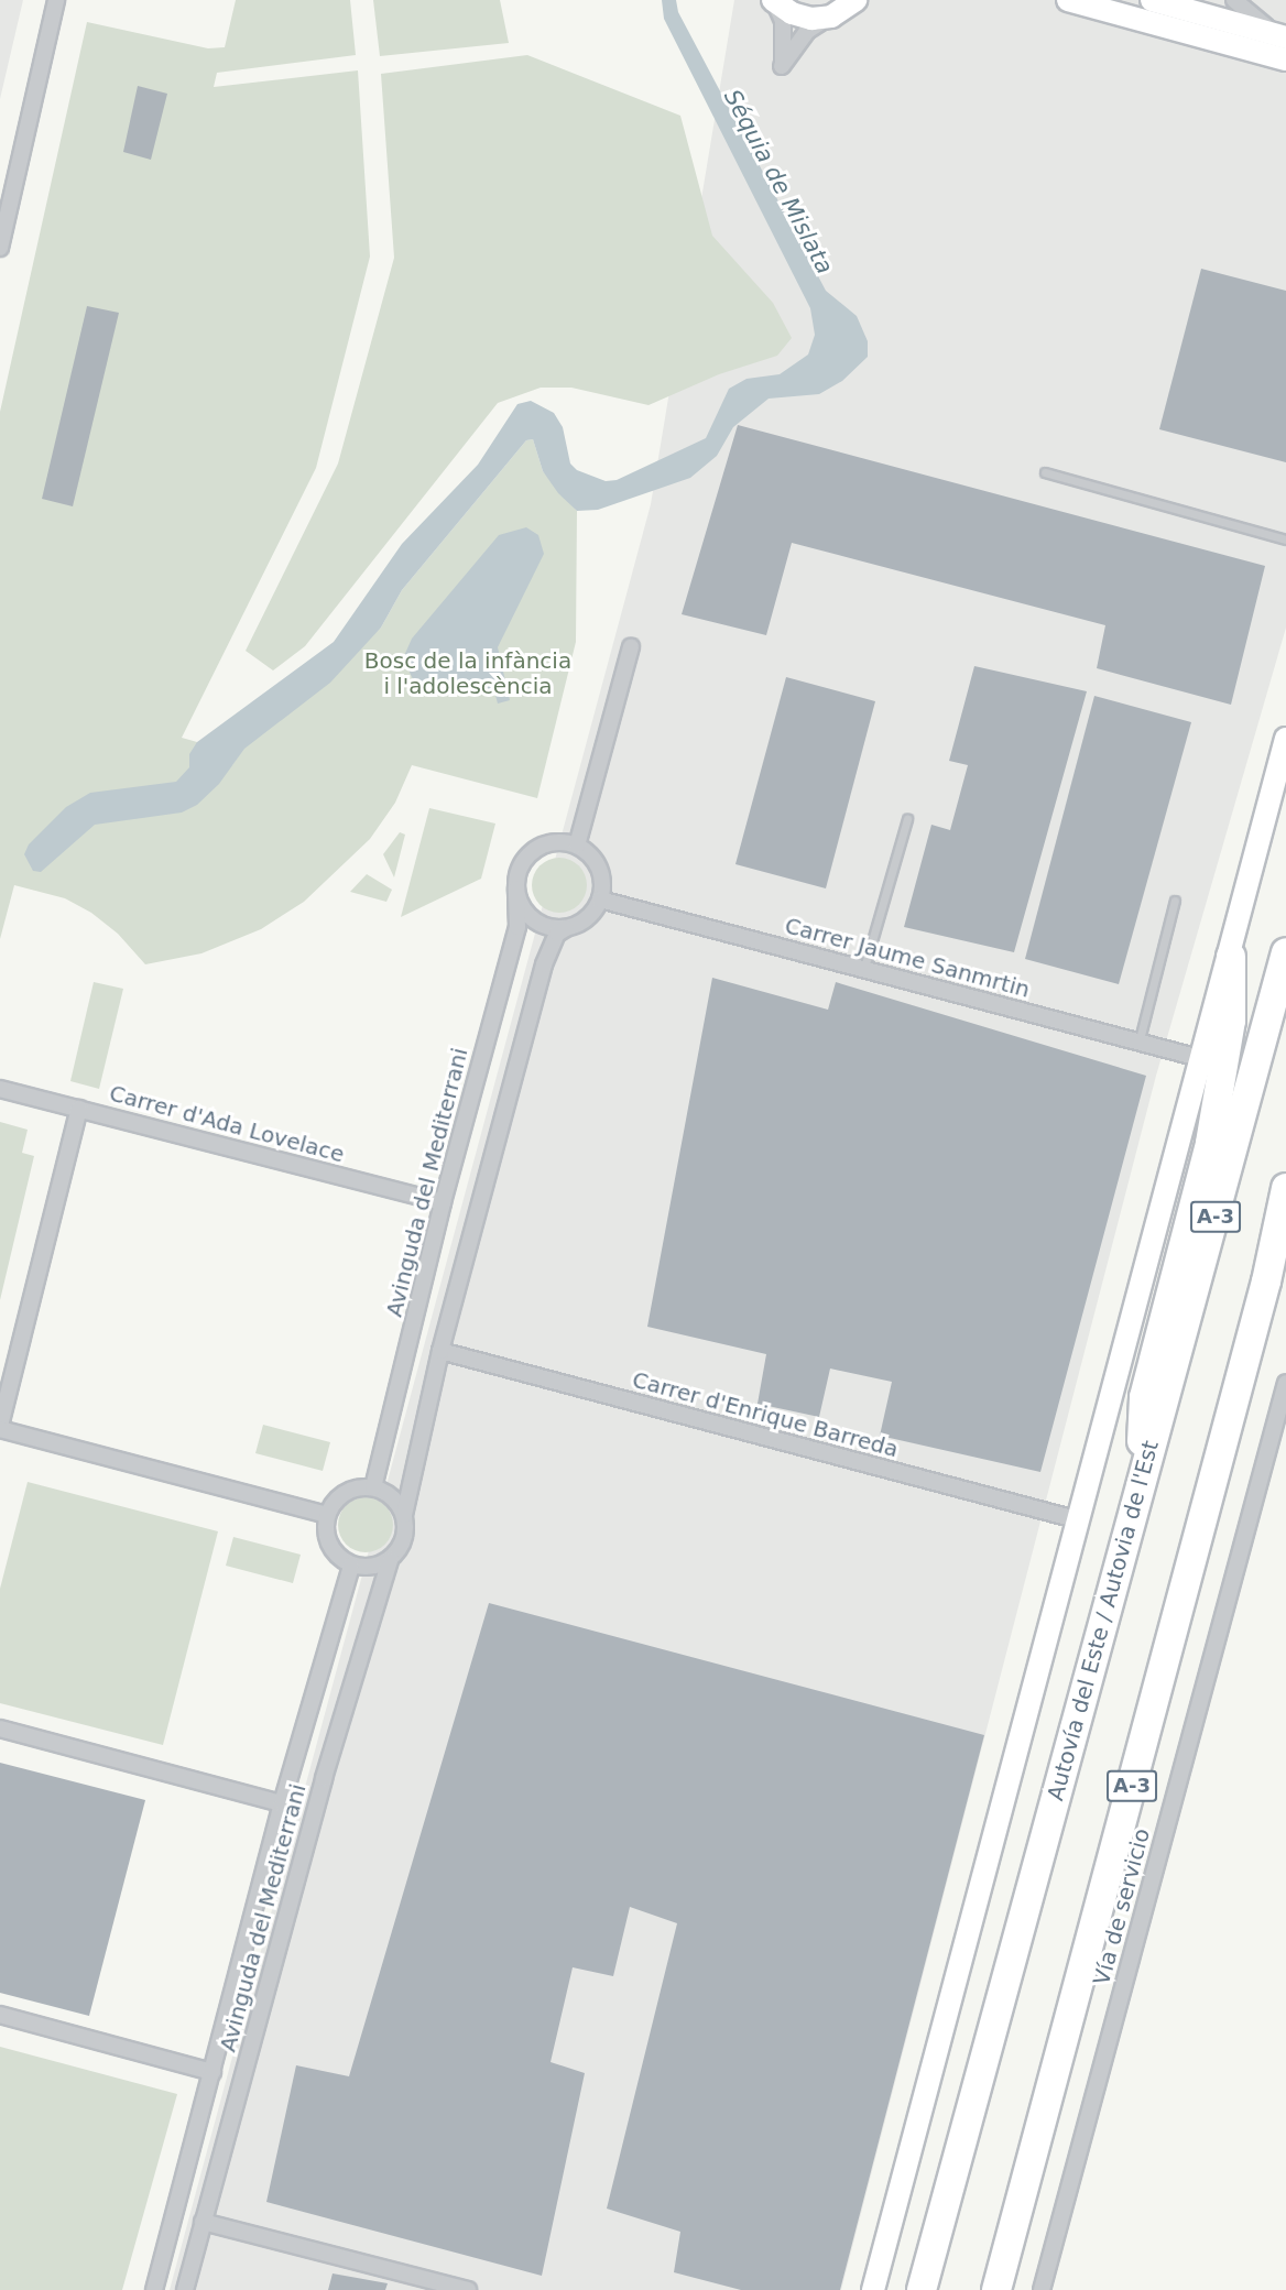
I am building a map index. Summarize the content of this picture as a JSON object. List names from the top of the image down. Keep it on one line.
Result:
{"streets":{"highway":["A-3","Autovía del Este / Autovia de l'Est"],"street":["Carrer Jaume Sanmrtin","Carrer d'Ada Lovelace","Avinguda del Mediterrani","Carrer d'Enrique Barreda","Vía de servicio"]},"crossings":[["Carrer Jaume Sanmrtin","Avinguda del Mediterrani"],["Carrer d'Ada Lovelace","Avinguda del Mediterrani"]],"water":["Séquia de Mislata"],"parks":["Bosc de la infància i l'adolescència"]}
